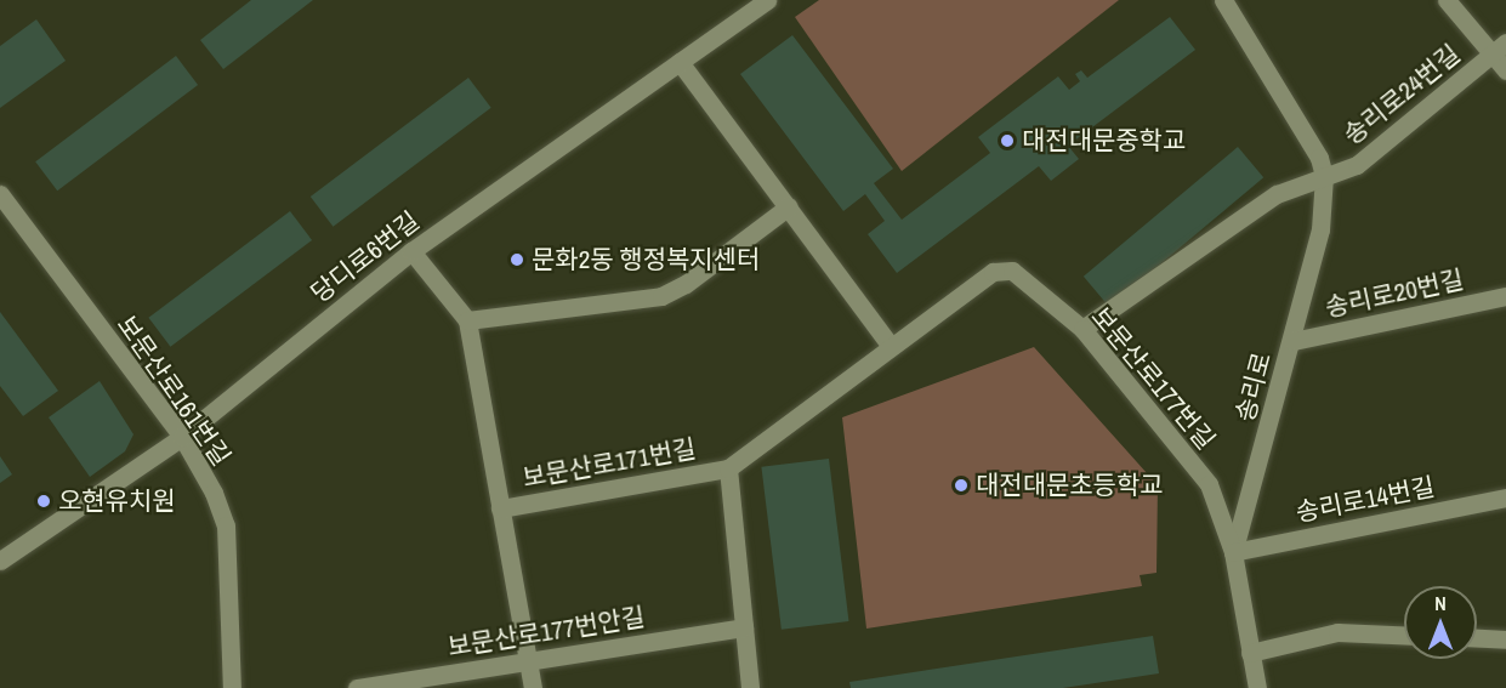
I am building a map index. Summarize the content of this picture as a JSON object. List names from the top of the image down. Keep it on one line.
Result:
{"streets":{"street":["송리로24번길","당디로6번길","송리로20번길","보문산로177번길","송리로","보문산로161번길","보문산로171번길","송리로14번길","보문산로177번안길"]},"crossings":[["송리로24번길","송리로"],["당디로6번길","보문산로161번길"],["당디로6번길","보문산로171번길"],["송리로20번길","송리로"],["보문산로177번길","송리로"],["보문산로177번길","보문산로171번길"],["보문산로177번길","송리로14번길"],["송리로","송리로14번길"],["보문산로171번길","보문산로177번안길"]],"places":["대전대문중학교","문화2동 행정복지센터","대전대문초등학교","오현유치원"],"north":"top"}
